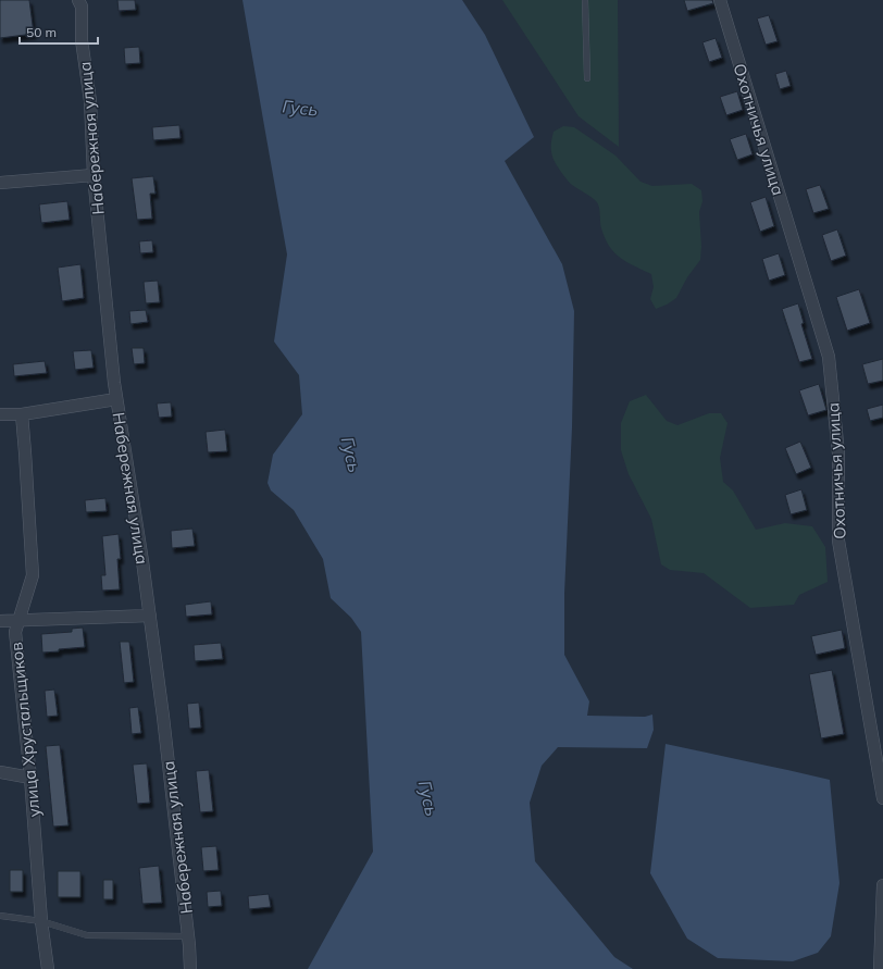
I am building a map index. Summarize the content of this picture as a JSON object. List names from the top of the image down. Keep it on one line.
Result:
{"streets":{"street":["Охотничья улица","Набережная улица","улица Хрустальщиков"]},"water":["Гусь"],"scale_bar":"50 m"}
